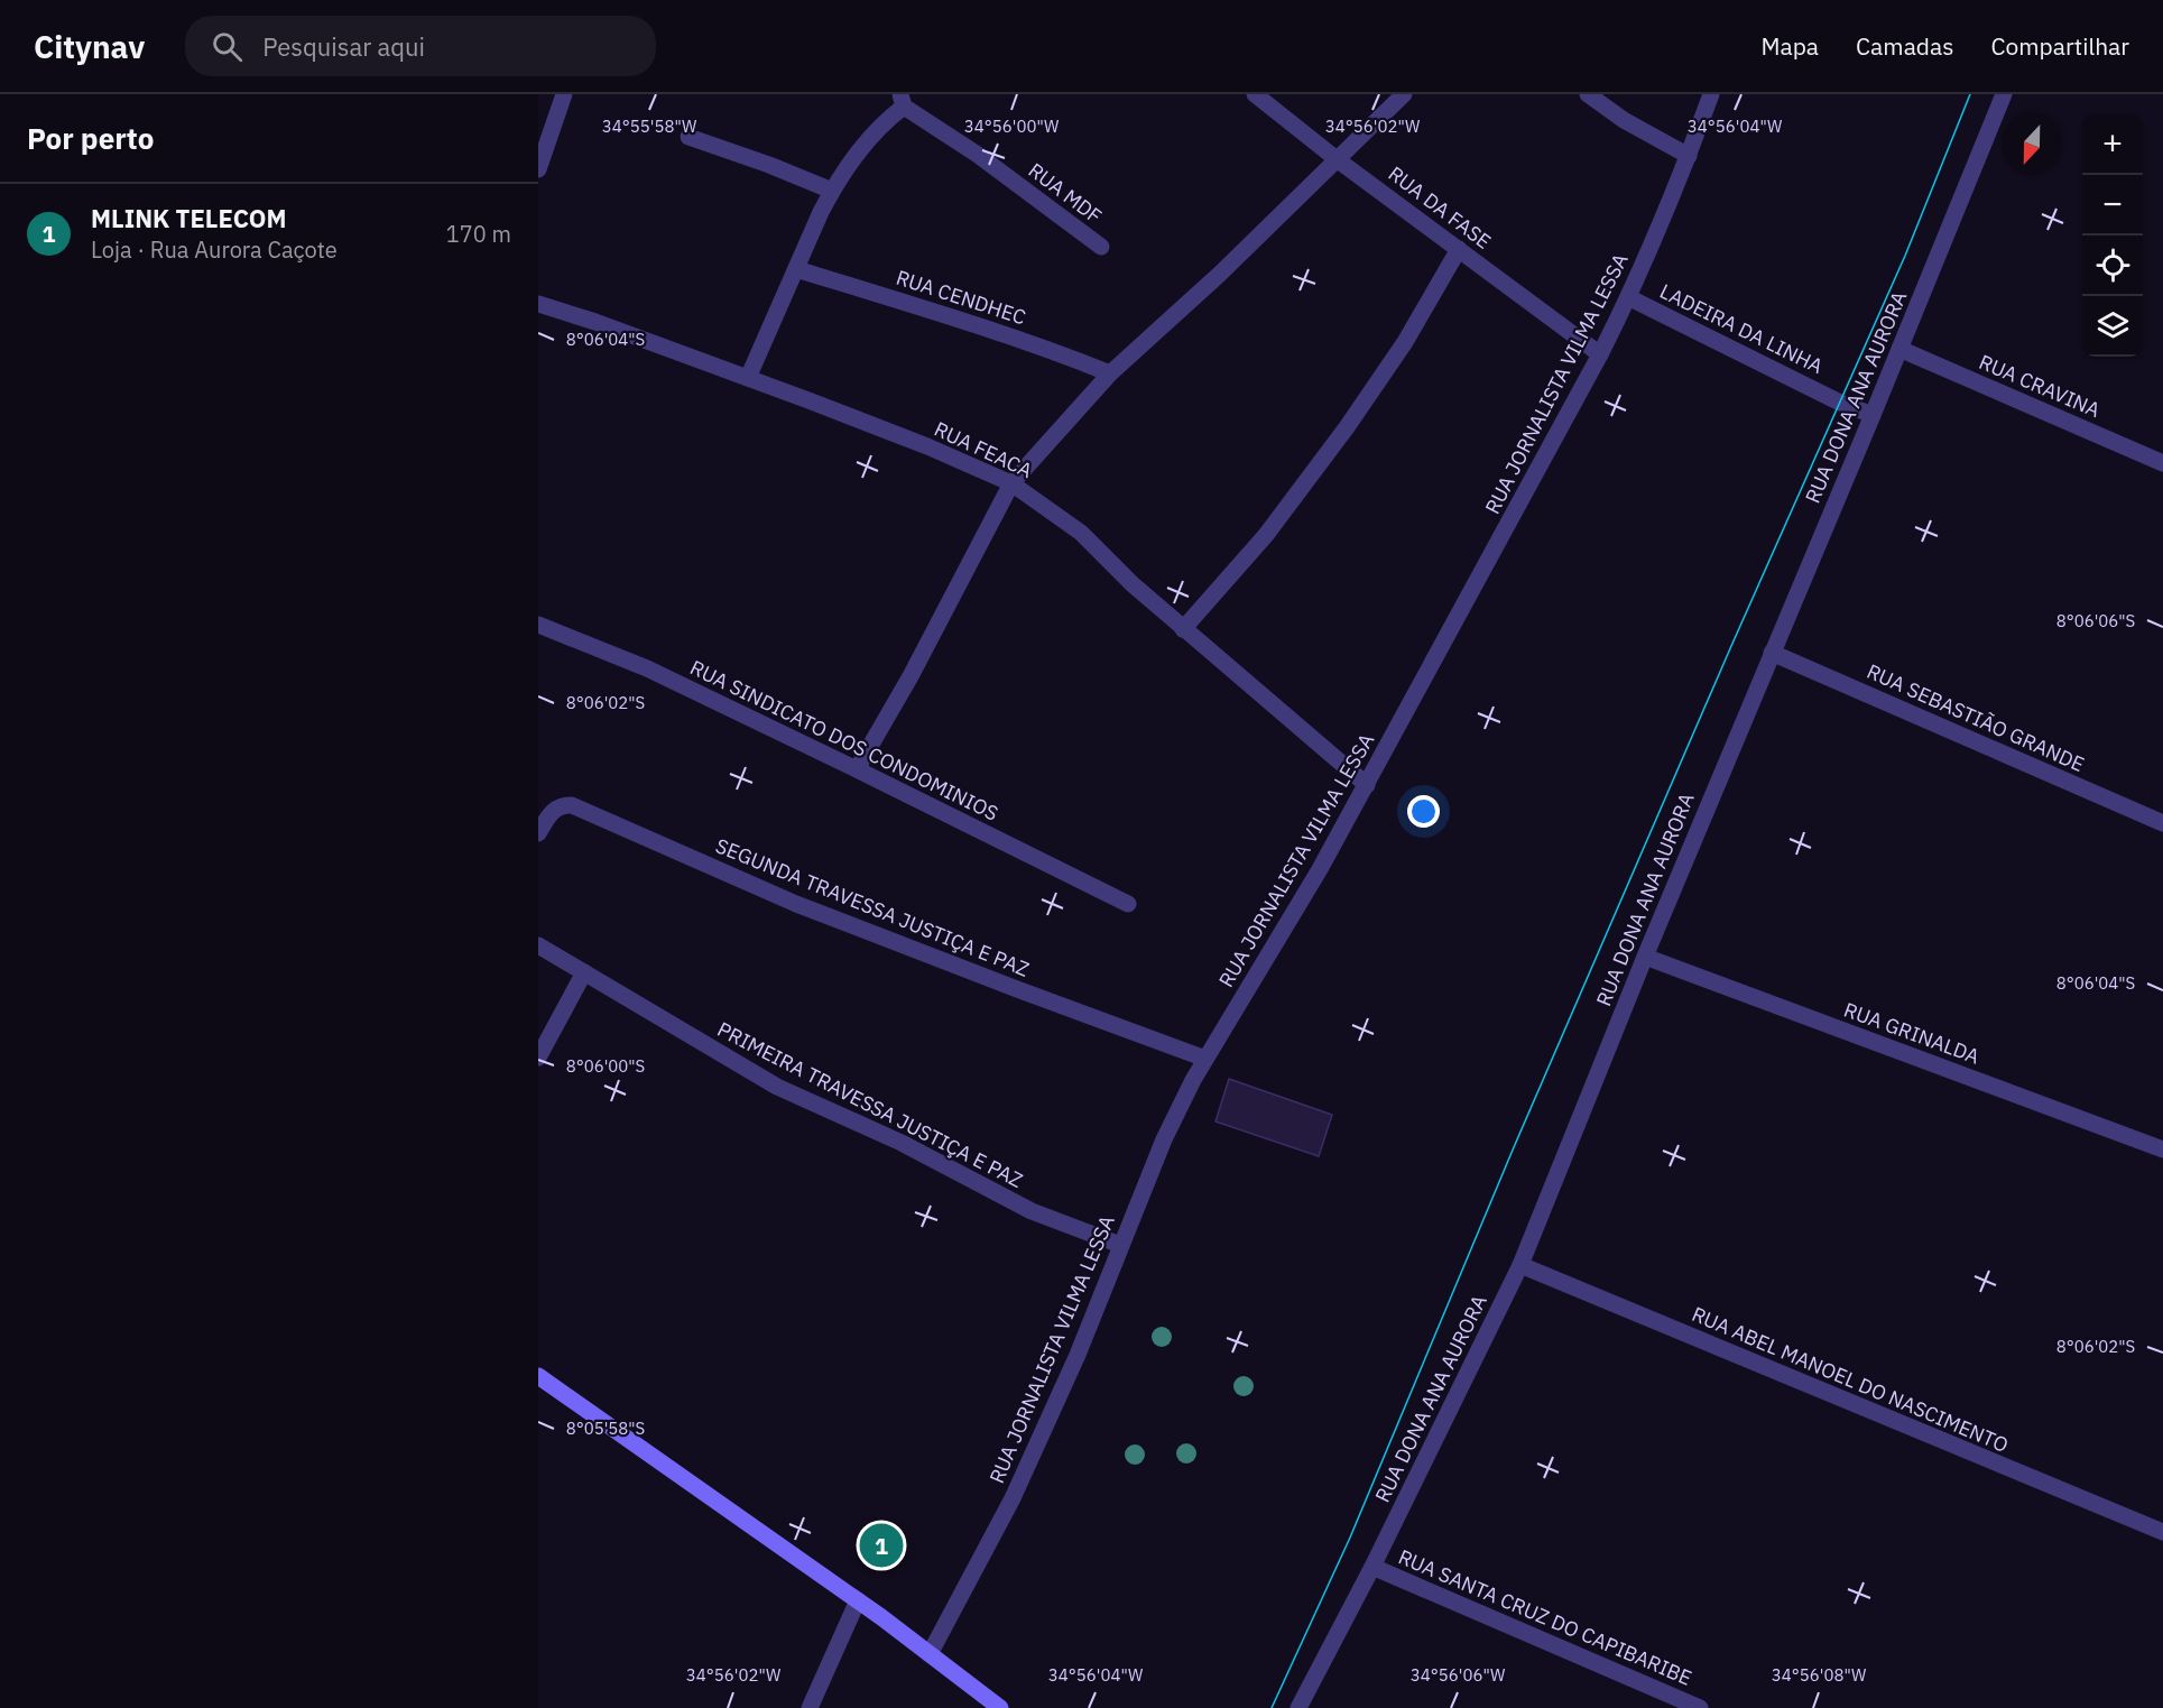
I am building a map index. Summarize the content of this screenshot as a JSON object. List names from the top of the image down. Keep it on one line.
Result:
{"streets":{"street":["RUA MDF","RUA DA FASE","RUA CENDHEC","LADEIRA DA LINHA","RUA JORNALISTA VILMA LESSA","RUA CRAVINA","RUA DONA ANA AURORA","RUA FEACA","RUA SEBASTIÃO GRANDE","RUA SINDICATO DOS CONDOMINIOS","SEGUNDA TRAVESSA JUSTIÇA E PAZ","RUA GRINALDA","PRIMEIRA TRAVESSA JUSTIÇA E PAZ","RUA ABEL MANOEL DO NASCIMENTO","RUA SANTA CRUZ DO CAPIBARIBE"]},"crossings":[["RUA DA FASE","RUA JORNALISTA VILMA LESSA"],["LADEIRA DA LINHA","RUA JORNALISTA VILMA LESSA"],["LADEIRA DA LINHA","RUA DONA ANA AURORA"],["RUA JORNALISTA VILMA LESSA","RUA FEACA"],["RUA JORNALISTA VILMA LESSA","SEGUNDA TRAVESSA JUSTIÇA E PAZ"],["RUA JORNALISTA VILMA LESSA","PRIMEIRA TRAVESSA JUSTIÇA E PAZ"],["RUA CRAVINA","RUA DONA ANA AURORA"],["RUA DONA ANA AURORA","RUA SEBASTIÃO GRANDE"],["RUA DONA ANA AURORA","RUA GRINALDA"],["RUA DONA ANA AURORA","RUA ABEL MANOEL DO NASCIMENTO"],["RUA DONA ANA AURORA","RUA SANTA CRUZ DO CAPIBARIBE"]],"north":"bottom","page":{"header":"Citynav","search":"Pesquisar aqui","nav":["Mapa","Camadas","Compartilhar"],"heading":"Por perto","map_buttons":["+","−"],"list":[{"mark":"1","name":"MLINK TELECOM","note":"Loja · Rua Aurora Caçote","value":"170 m"}],"pins":"1"},"coordinates":["34°55'58\"W","34°56'00\"W","34°56'02\"W","34°56'04\"W","8°06'04\"S","8°06'06\"S","8°06'02\"S","8°06'00\"S","8°05'58\"S","34°56'06\"W","34°56'08\"W"]}
